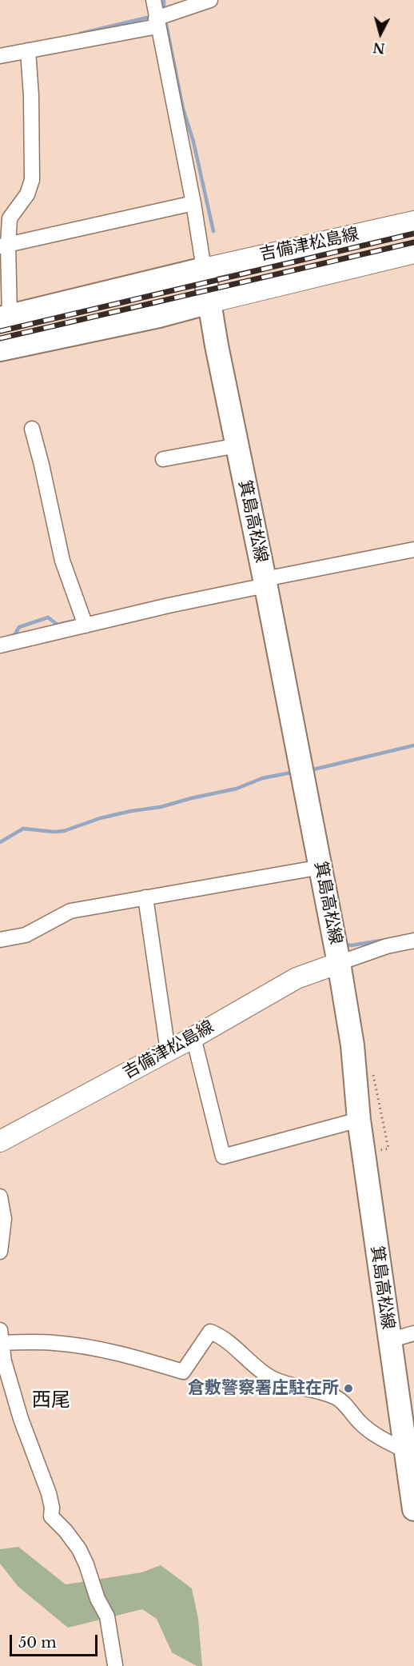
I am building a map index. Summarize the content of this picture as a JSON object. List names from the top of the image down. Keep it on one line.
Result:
{"streets":{"main road":["吉備津松島線","箕島高松線"]},"crossings":[["吉備津松島線","箕島高松線"]],"districts":["西尾"],"places":["倉敷警察署庄駐在所"],"scale_bar":"50 m","north":"bottom"}
